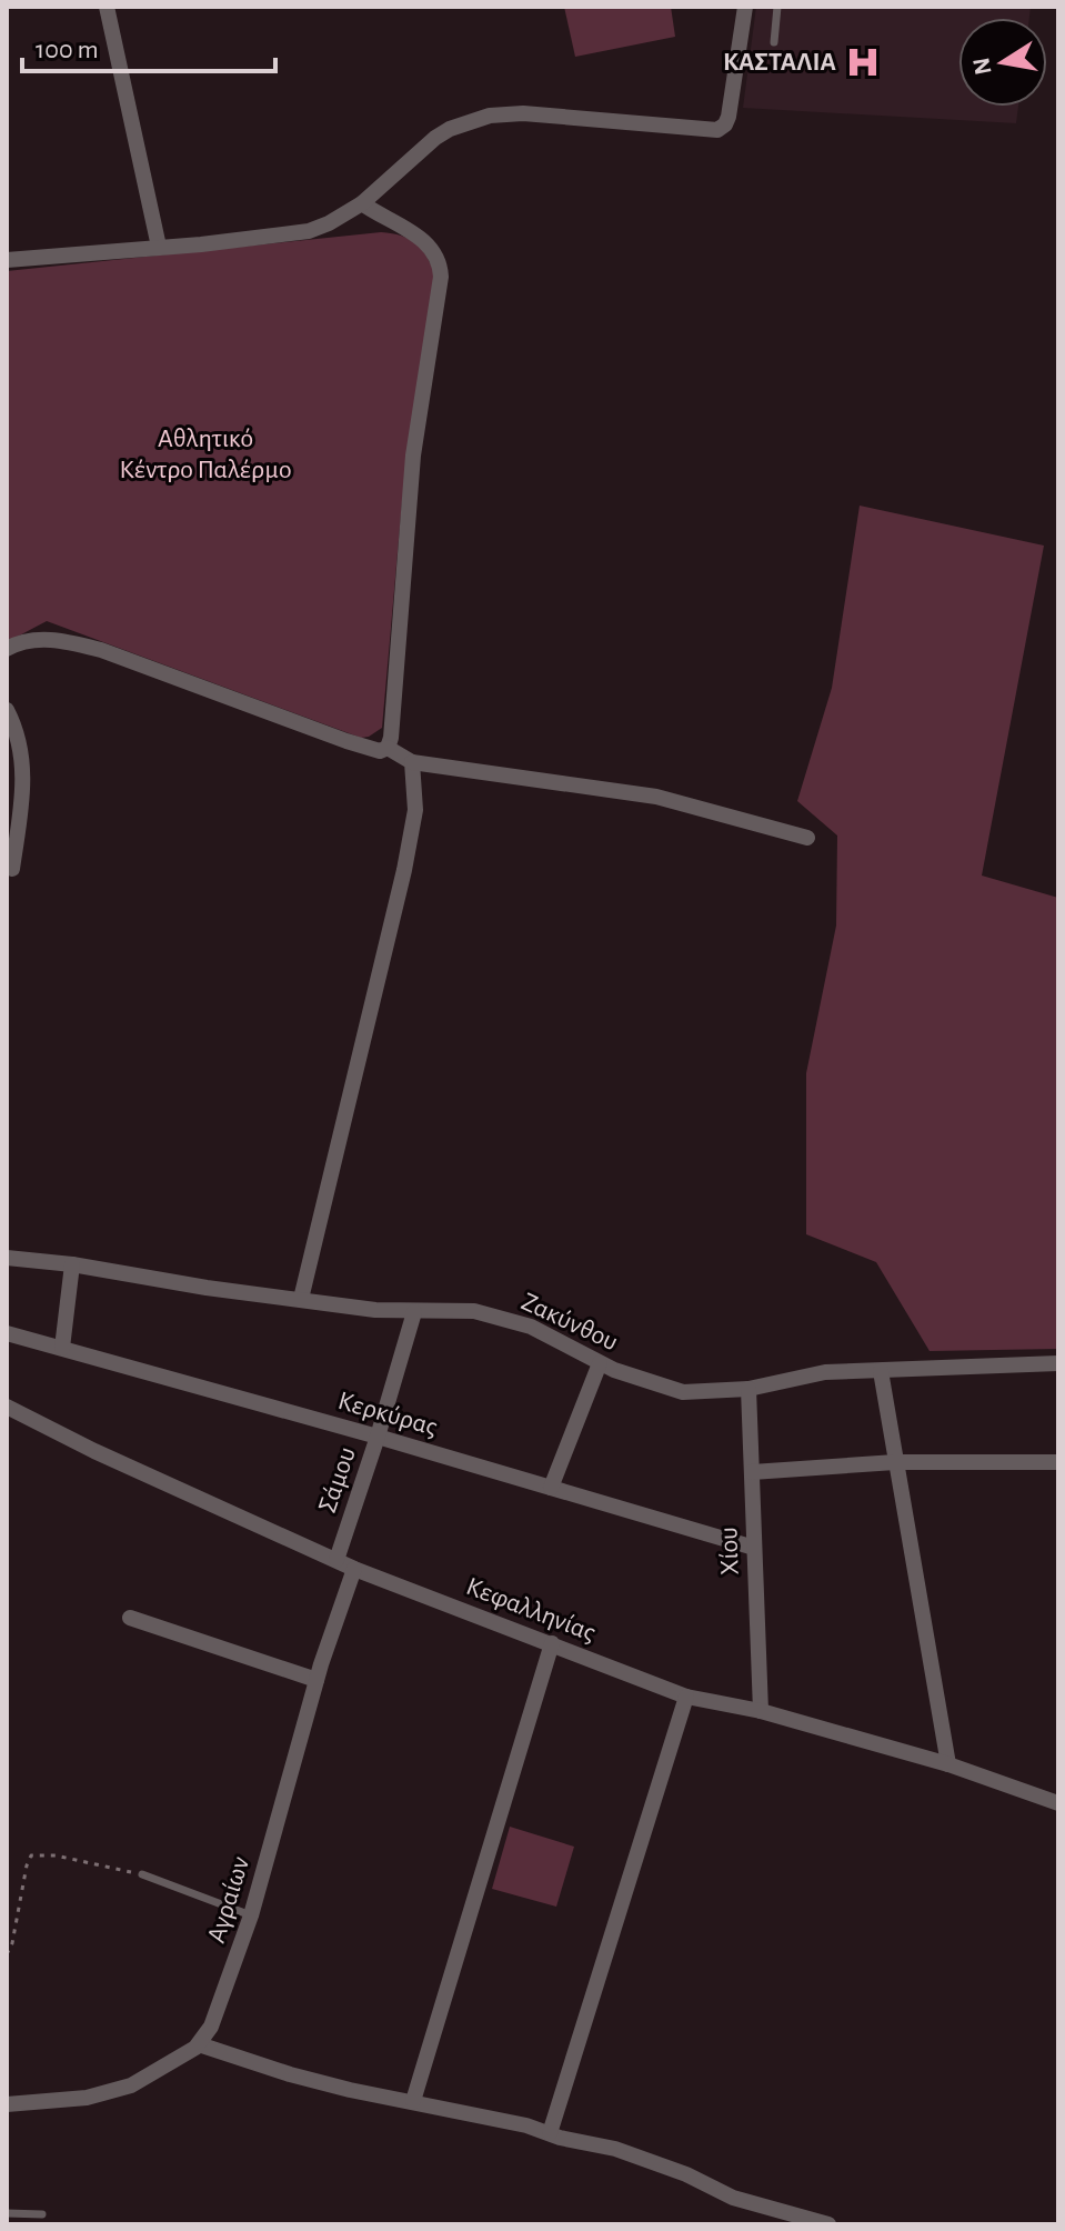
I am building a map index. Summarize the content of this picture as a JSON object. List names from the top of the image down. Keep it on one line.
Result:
{"streets":{"street":["Ζακύνθου","Κερκύρας","Σάμου","Χίου","Κεφαλληνίας","Αγραίων"]},"crossings":[["Ζακύνθου","Σάμου"],["Ζακύνθου","Χίου"],["Κερκύρας","Σάμου"],["Κερκύρας","Χίου"],["Σάμου","Κεφαλληνίας"],["Χίου","Κεφαλληνίας"],["Κεφαλληνίας","Αγραίων"]],"parks":["Αθλητικό Κέντρο Παλέρμο"],"places":{"hospital":["ΚΑΣΤΑΛΙΑ"]},"scale_bar":"100 m","north":"left"}
